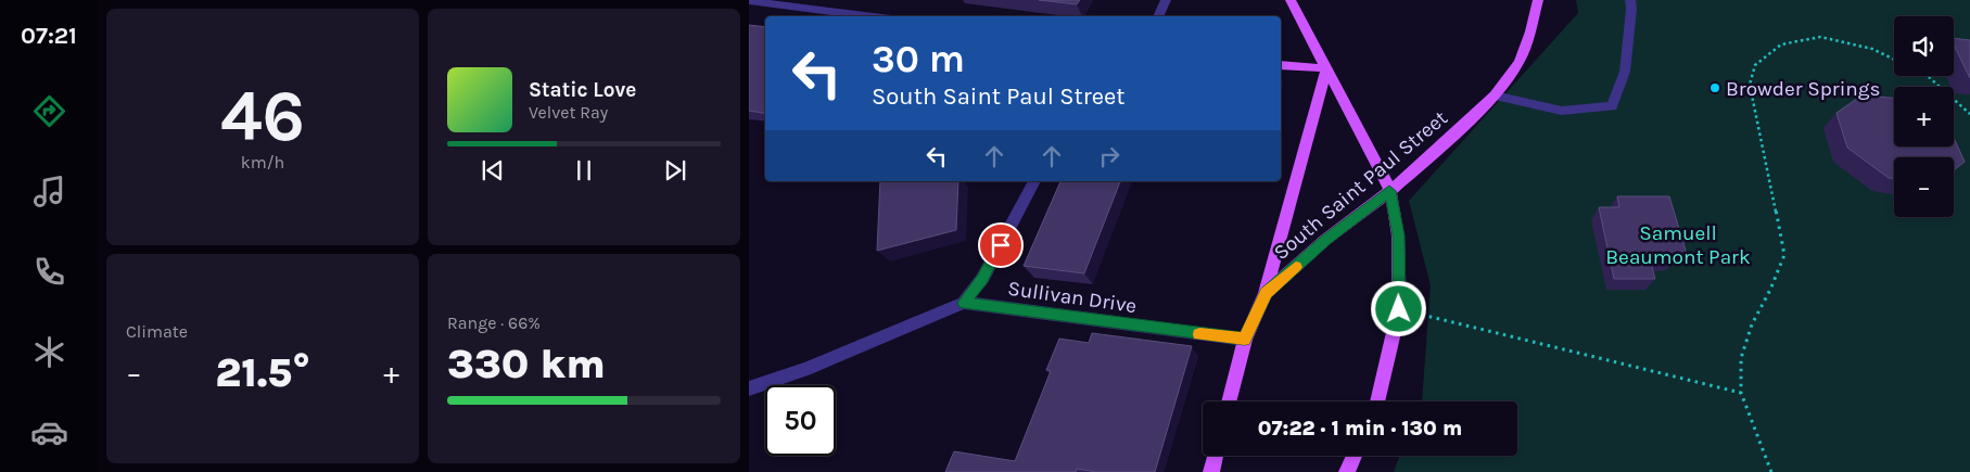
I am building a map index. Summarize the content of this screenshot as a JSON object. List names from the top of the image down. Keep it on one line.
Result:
{"streets":{"main road":["South Saint Paul Street"],"street":["Sullivan Drive"]},"crossings":[["South Saint Paul Street","Sullivan Drive"]],"parks":["Samuell Beaumont Park"],"places":["Browder Springs"],"page":{"tabs":"07:21","tile":[["46","km/h"],"Climate",["Range · 66%","330 km"]],"map_buttons":["+","−"],"turn":["30 m","South Saint Paul Street"],"song":["Static Love","Velvet Ray"],"heat":["−","21.5°","+"],"limit":"50","trip":"07:22 · 1 min · 130 m"}}
